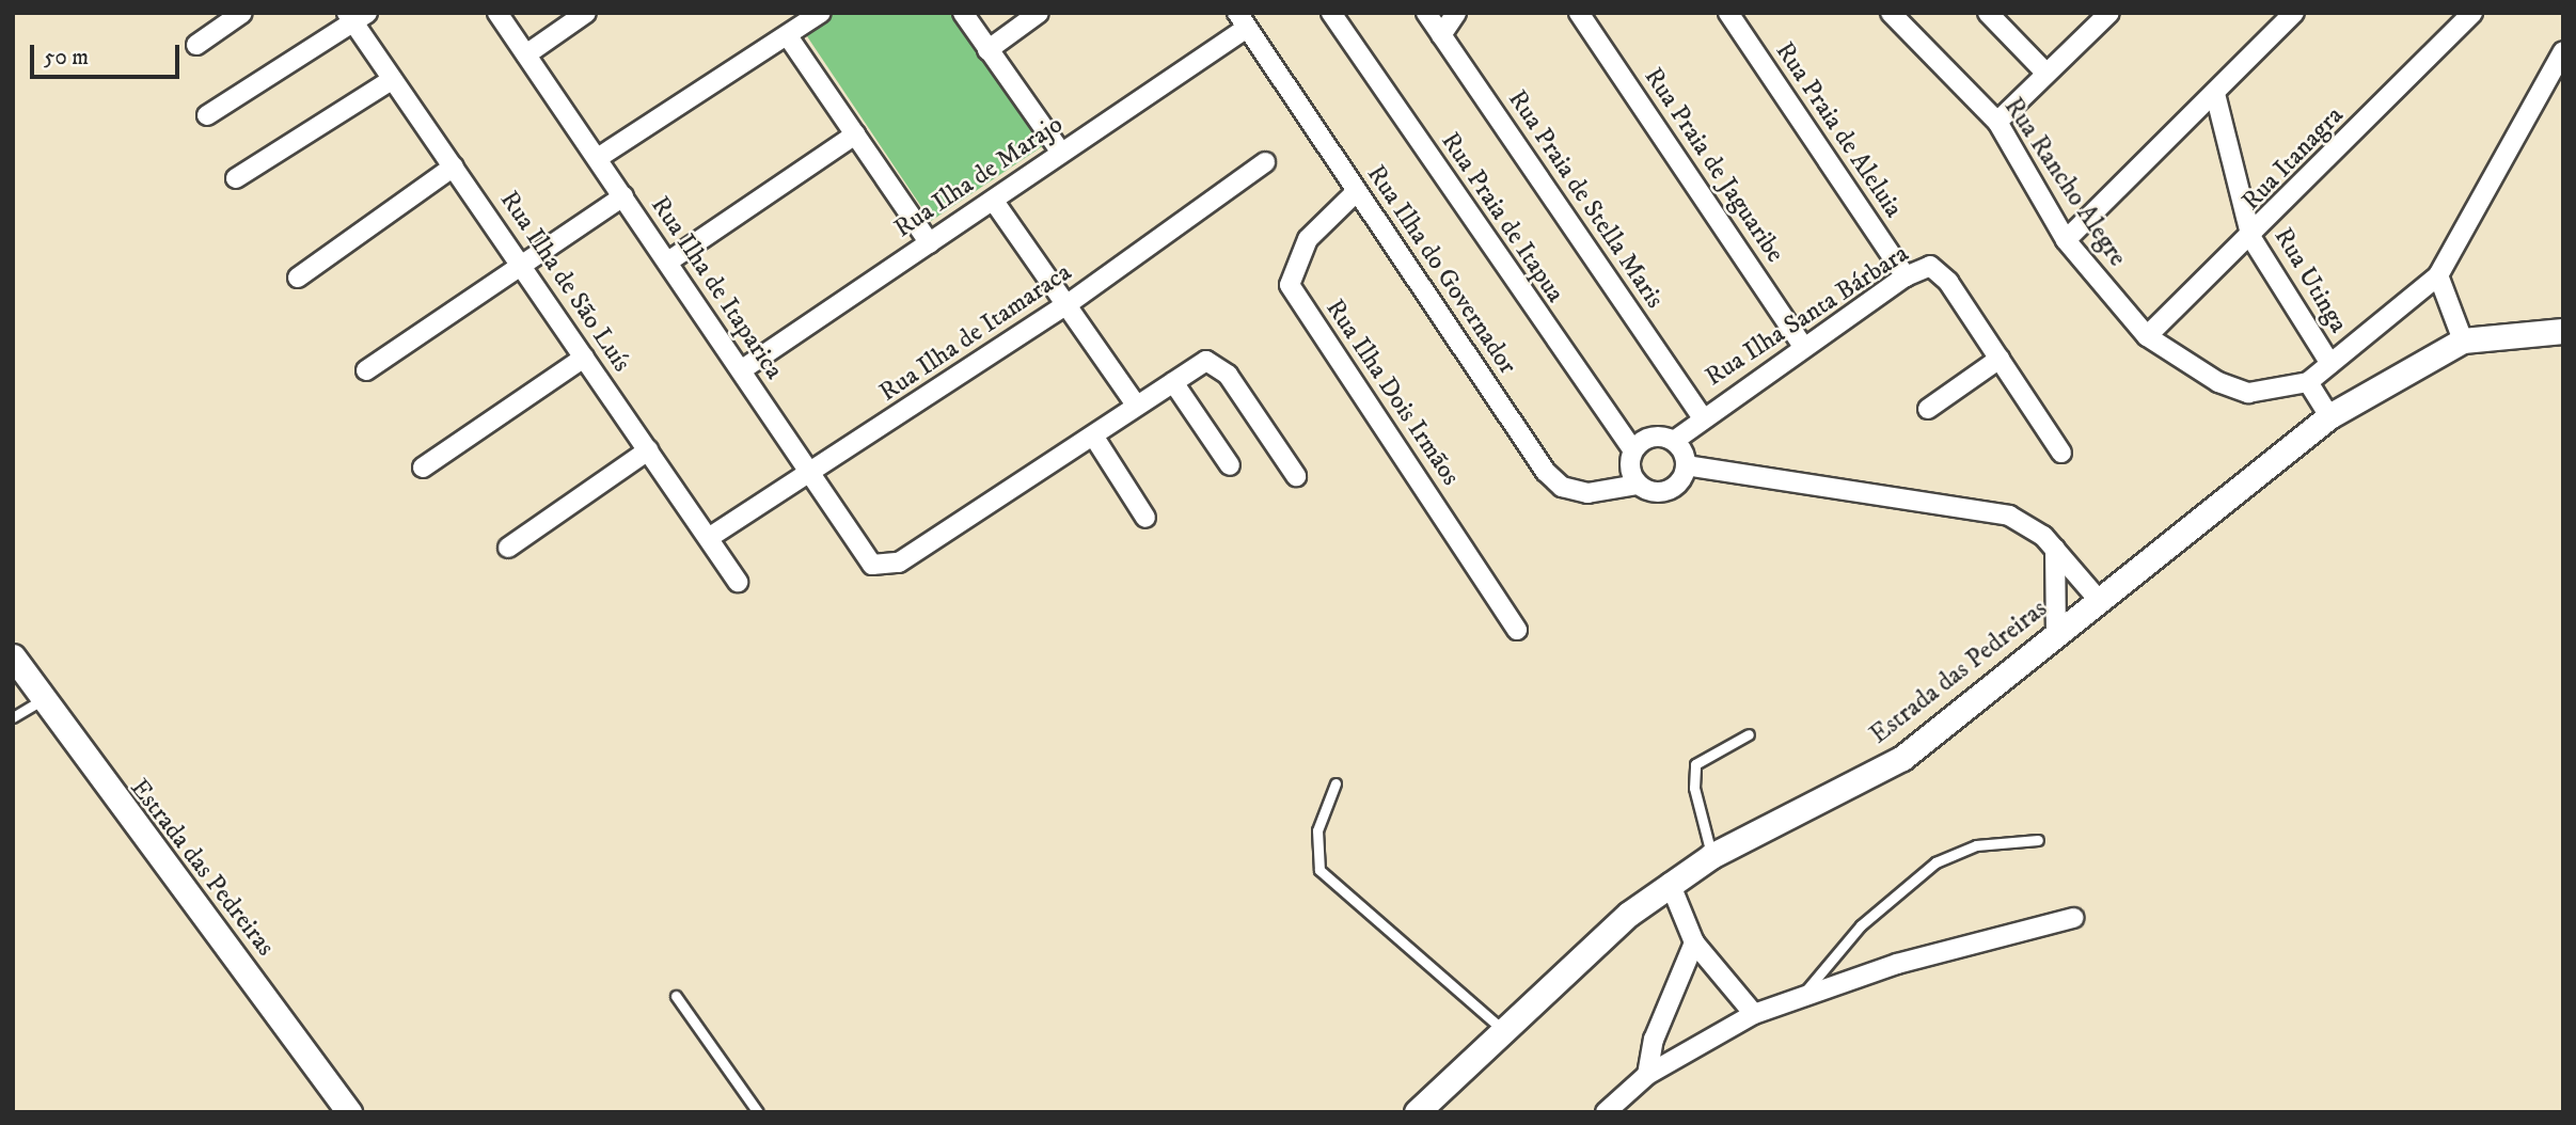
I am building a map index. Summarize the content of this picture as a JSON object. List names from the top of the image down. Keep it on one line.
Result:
{"streets":{"street":["Rua Praia de Aleluia","Rua Itanagra","Rua Praia de Jaguaribe","Rua Ilha de Marajo","Rua Rancho Alegre","Rua Praia de Stella Maris","Rua Praia de Itapua","Rua Ilha do Governador","Rua Utinga","Rua Ilha de São Luís","Rua Ilha de Itaparica","Rua Ilha Santa Bárbara","Rua Ilha de Itamaraca","Rua Ilha Dois Irmãos","Estrada das Pedreiras"]},"crossings":[["Rua Praia de Aleluia","Rua Ilha Santa Bárbara"],["Rua Itanagra","Rua Rancho Alegre"],["Rua Itanagra","Rua Utinga"],["Rua Praia de Jaguaribe","Rua Ilha Santa Bárbara"],["Rua Ilha de Marajo","Rua Ilha do Governador"],["Rua Ilha de Marajo","Rua Ilha de Itaparica"],["Rua Praia de Stella Maris","Rua Ilha Santa Bárbara"],["Rua Praia de Itapua","Rua Ilha do Governador"],["Rua Praia de Itapua","Rua Ilha Santa Bárbara"],["Rua Ilha do Governador","Rua Ilha Santa Bárbara"],["Rua Ilha do Governador","Rua Ilha Dois Irmãos"],["Rua Ilha de São Luís","Rua Ilha de Itamaraca"],["Rua Ilha de Itaparica","Rua Ilha de Itamaraca"]],"scale_bar":"50 m"}
